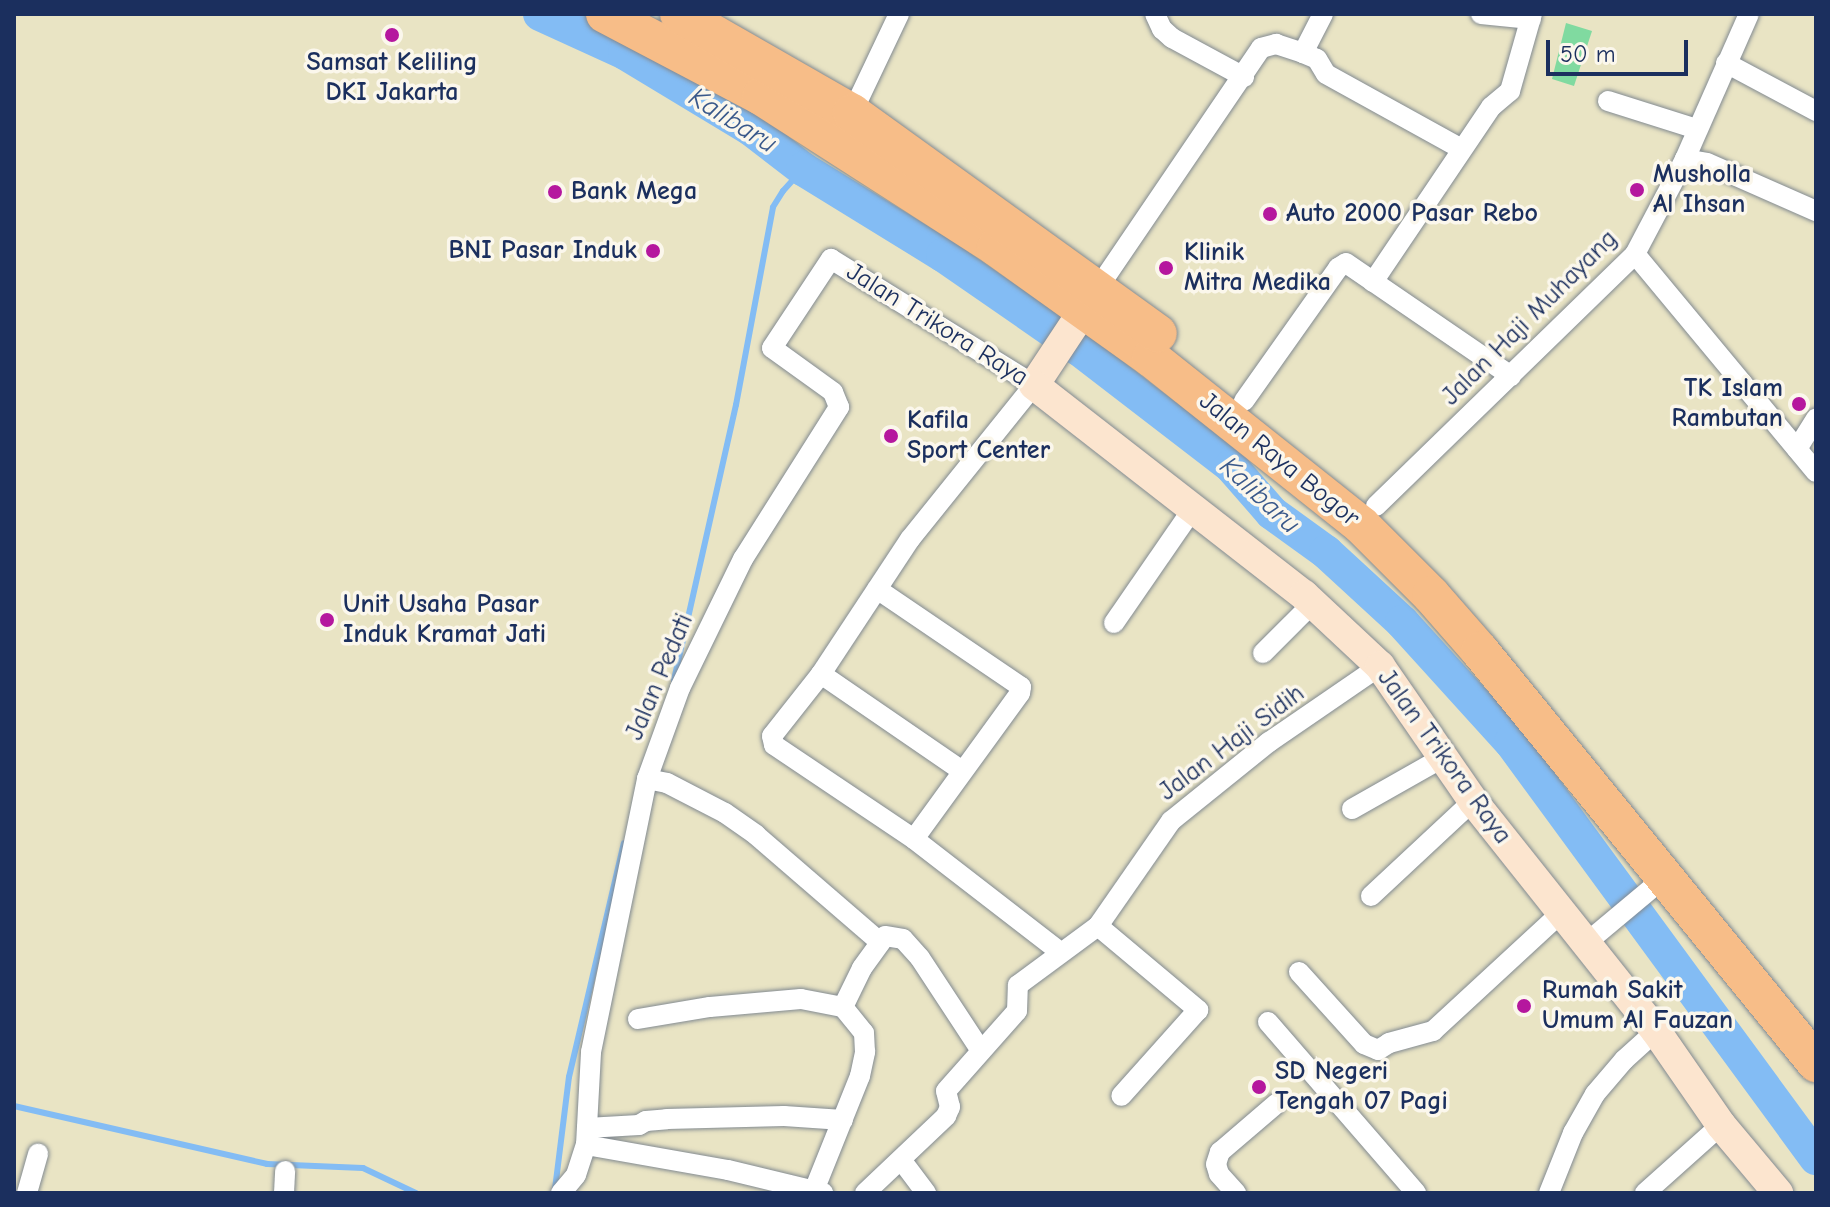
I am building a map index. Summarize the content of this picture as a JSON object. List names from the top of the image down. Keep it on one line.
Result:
{"streets":{"highway":["Jalan Raya Bogor"],"street":["Jalan Haji Muhayang","Jalan Trikora Raya","Jalan Pedati","Jalan Haji Sidih"]},"crossings":[["Jalan Haji Muhayang","Jalan Raya Bogor"],["Jalan Trikora Raya","Jalan Pedati"],["Jalan Trikora Raya","Jalan Haji Sidih"]],"water":["Kalibaru"],"places":["Samsat Keliling DKI Jakarta","Musholla Al Ihsan","Bank Mega","Auto 2000 Pasar Rebo","BNI Pasar Induk","Klinik Mitra Medika","TK Islam Rambutan","Kafila Sport Center","Unit Usaha Pasar Induk Kramat Jati","Rumah Sakit Umum Al Fauzan","SD Negeri Tengah 07 Pagi"],"scale_bar":"50 m"}
